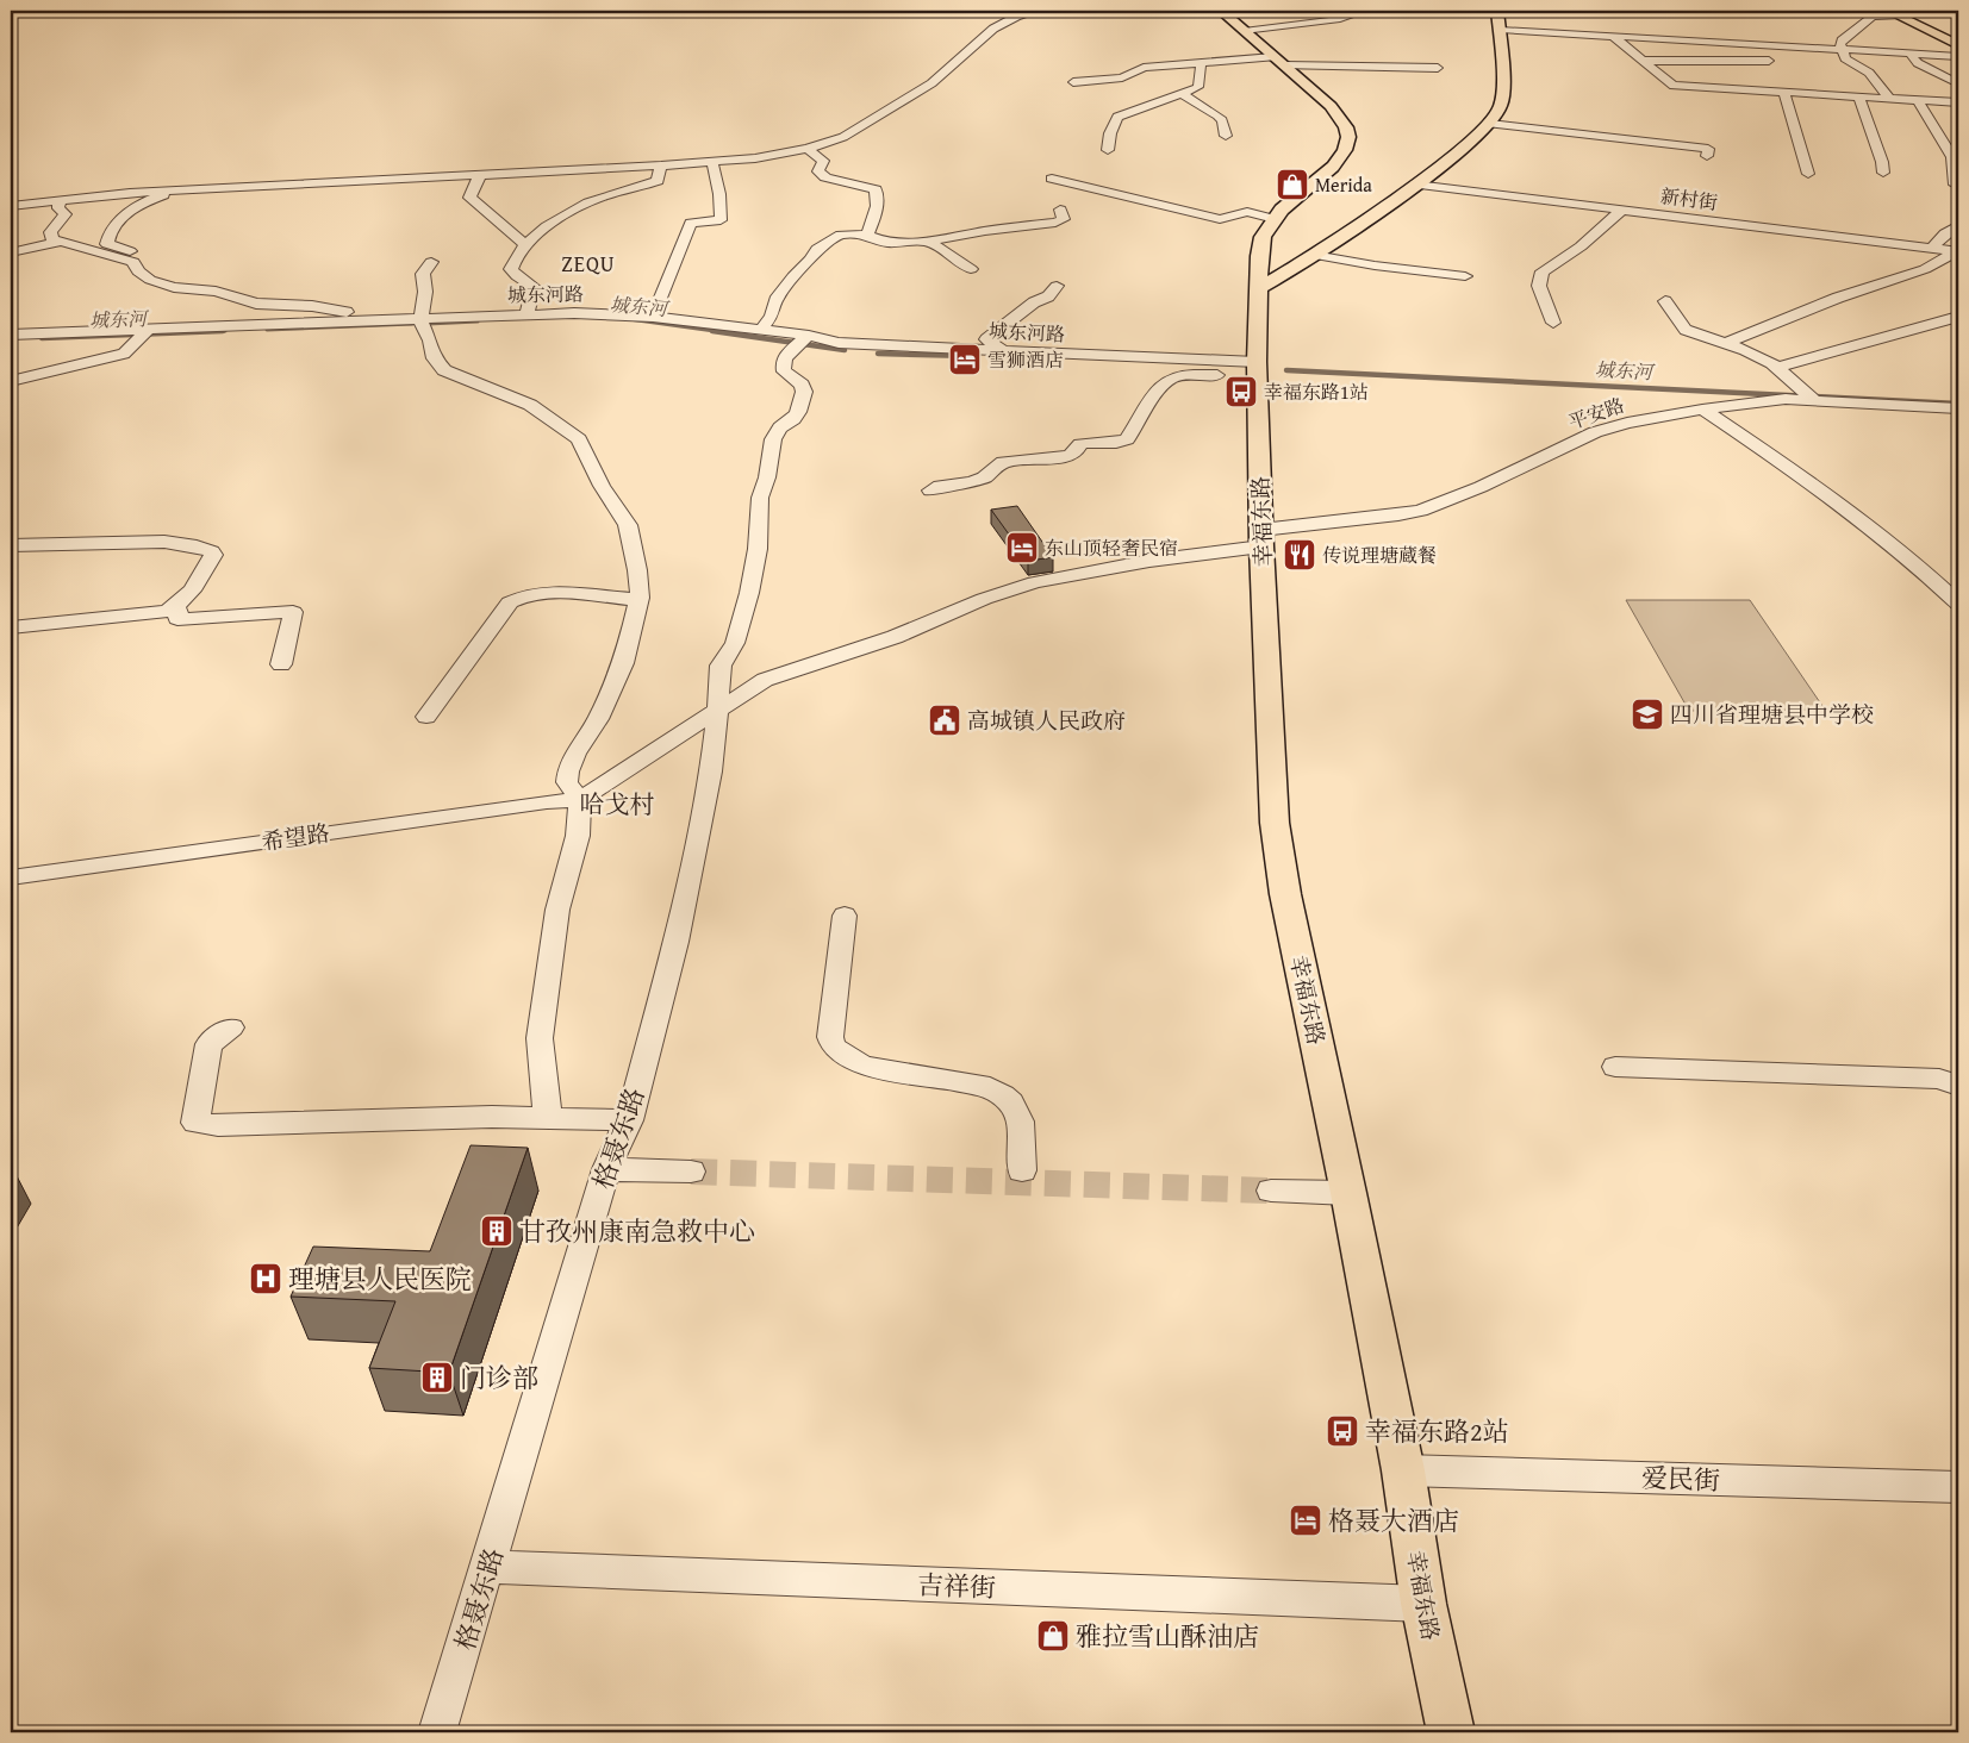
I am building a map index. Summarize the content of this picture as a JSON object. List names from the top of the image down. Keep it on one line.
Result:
{"streets":{"main road":["幸福东路"],"street":["新村街","城东河路","平安路","希望路","格聂东路","爱民街","吉祥街"]},"crossings":[["城东河路","幸福东路"],["城东河路","格聂东路"],["平安路","幸福东路"],["平安路","希望路"],["平安路","格聂东路"],["幸福东路","爱民街"],["幸福东路","吉祥街"],["格聂东路","吉祥街"]],"districts":["ZEQU","哈戈村"],"water":["城东河"],"places":{"shop":["Merida","雅拉雪山酥油店"],"hotel":["雪狮酒店","东山顶轻奢民宿","格聂大酒店"],"bus stop":["幸福东路1站","幸福东路2站"],"restaurant":["传说理塘蔵餐"],"school or university":["四川省理塘县中学校"],"public building":["高城镇人民政府"],"building":["甘孜州康南急救中心","门诊部"],"hospital":["理塘县人民医院"]}}
